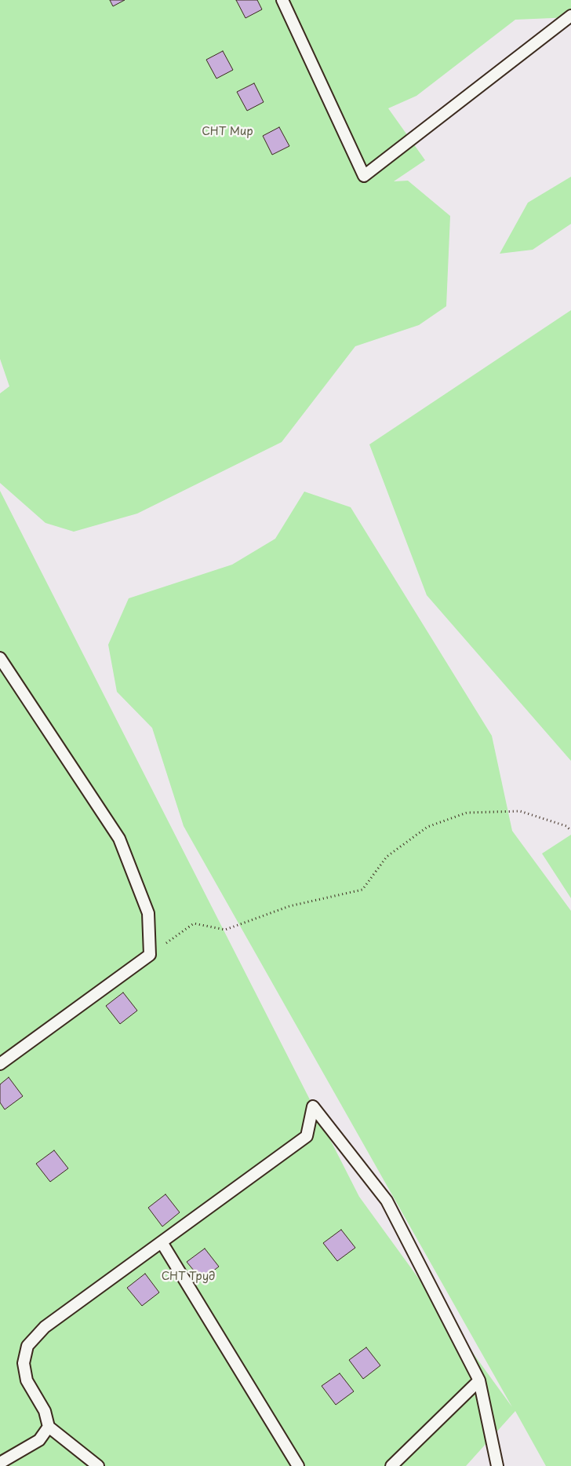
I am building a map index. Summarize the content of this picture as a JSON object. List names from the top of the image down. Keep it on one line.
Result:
{"parks":["СНТ Мир","СНТ Труд"]}
